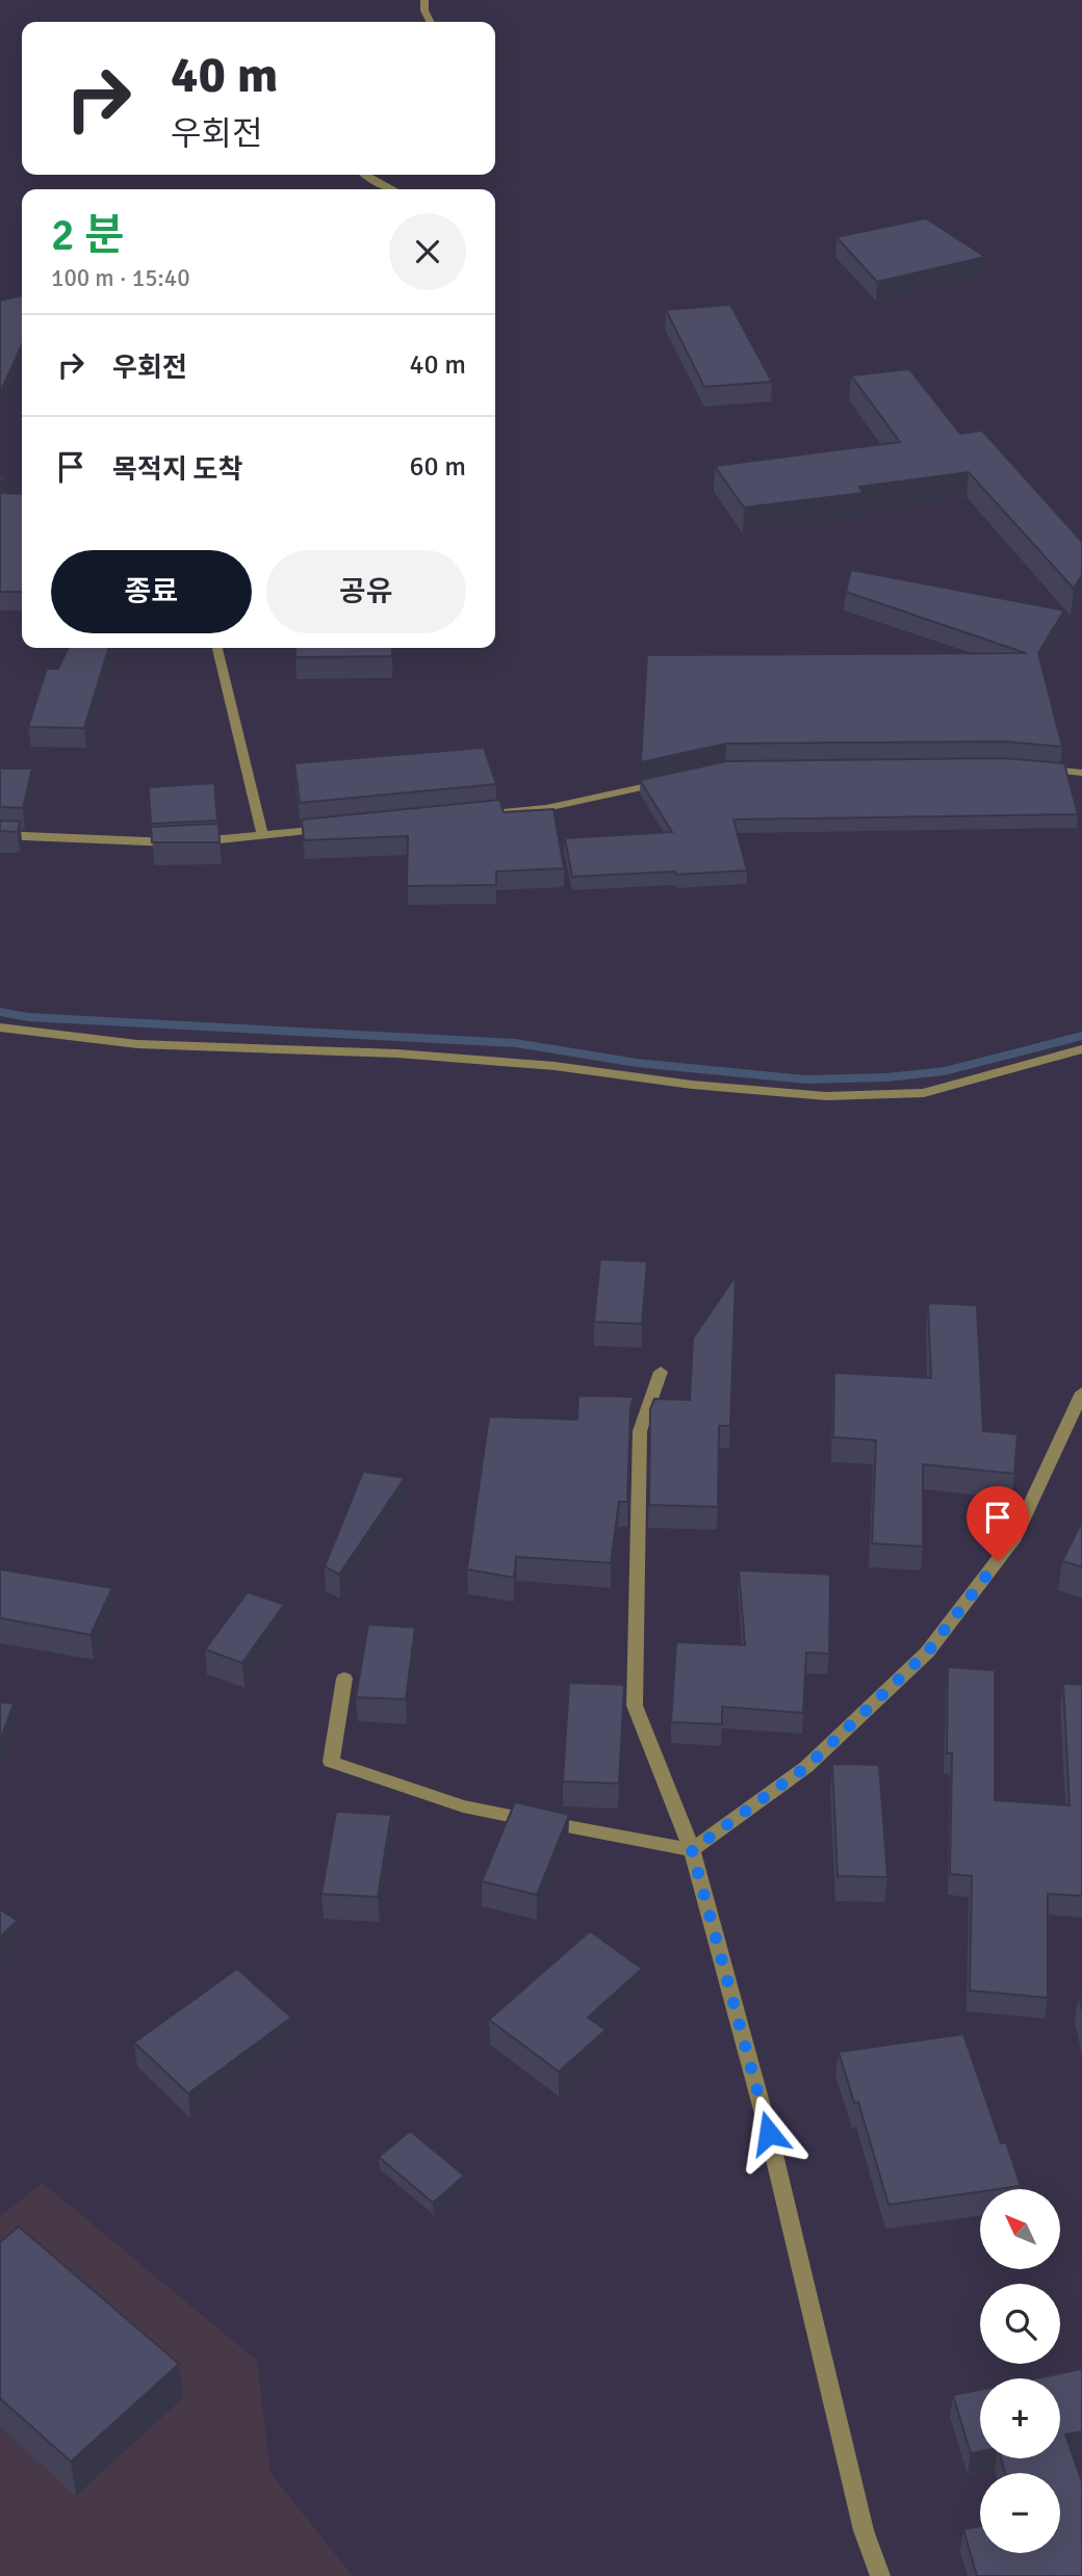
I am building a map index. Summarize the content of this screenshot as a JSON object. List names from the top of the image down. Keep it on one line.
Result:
{"north":"top left","page":{"turn":["40 m","우회전"],"heading":["2 분","100 m · 15:40"],"list":[{"name":"우회전","value":"40 m"},{"name":"목적지 도착","value":"60 m"}],"buttons":["종료","공유"],"map_buttons":["+","−"]}}
